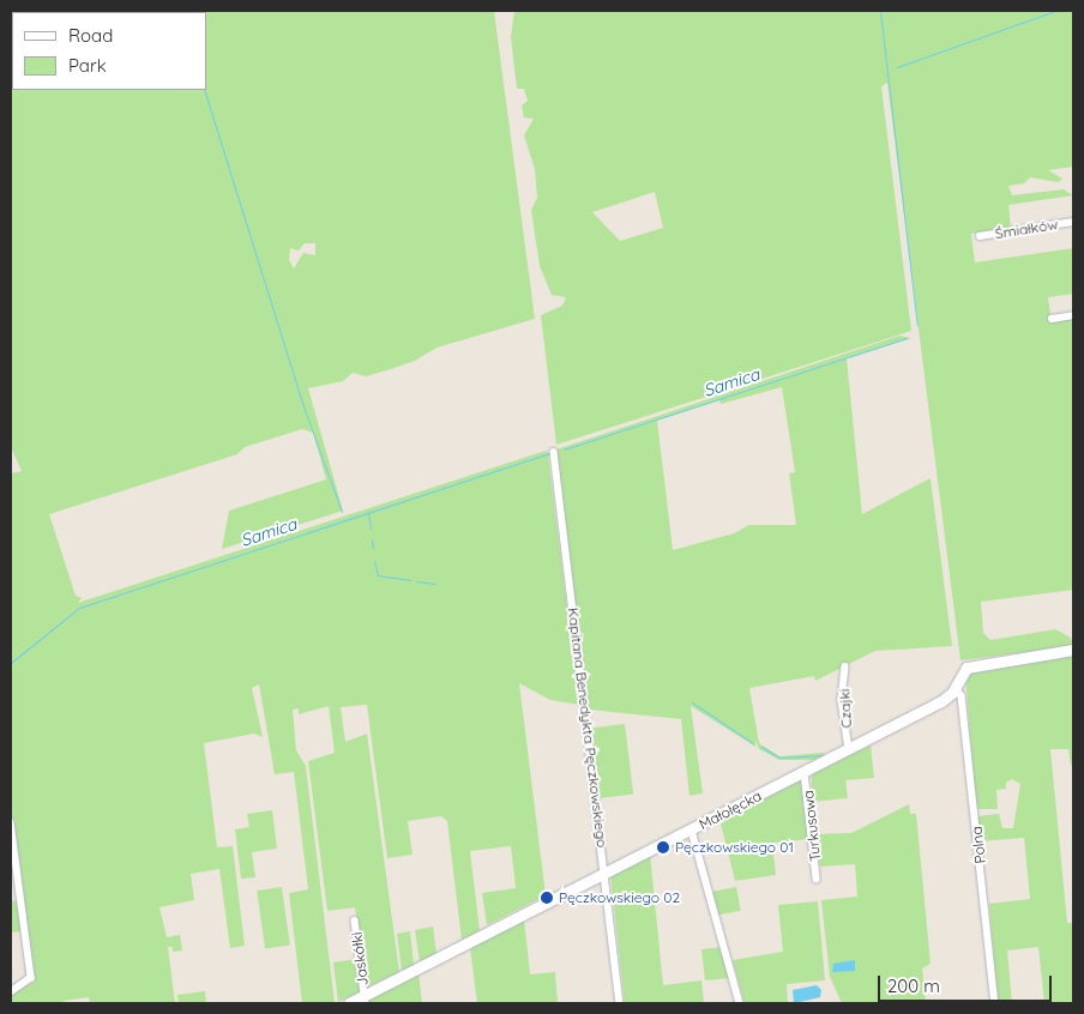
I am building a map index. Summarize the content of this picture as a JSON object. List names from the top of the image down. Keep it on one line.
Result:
{"streets":{"street":["Śmiałków","Czajki","Kapitana Benedykta Pęczkowskiego","Małołęcka","Turkusowa","Polna","Jaskółki"]},"crossings":[["Czajki","Małołęcka"],["Kapitana Benedykta Pęczkowskiego","Małołęcka"],["Małołęcka","Turkusowa"],["Małołęcka","Polna"],["Małołęcka","Jaskółki"]],"water":["Samica"],"places":["Pęczkowskiego 01","Pęczkowskiego 02"],"legend":["Road","Park"],"scale_bar":"200 m"}
